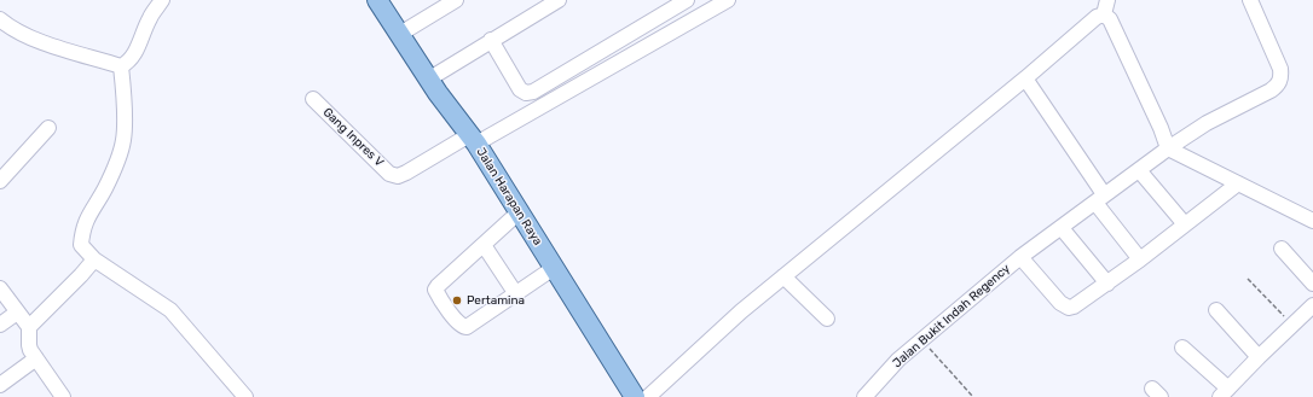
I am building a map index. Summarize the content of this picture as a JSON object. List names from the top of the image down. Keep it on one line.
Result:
{"streets":{"main road":["Jalan Harapan Raya"],"street":["Gang Inpres V","Jalan Bukit Indah Regency"]},"crossings":[["Gang Inpres V","Jalan Harapan Raya"]],"places":["Pertamina"]}
